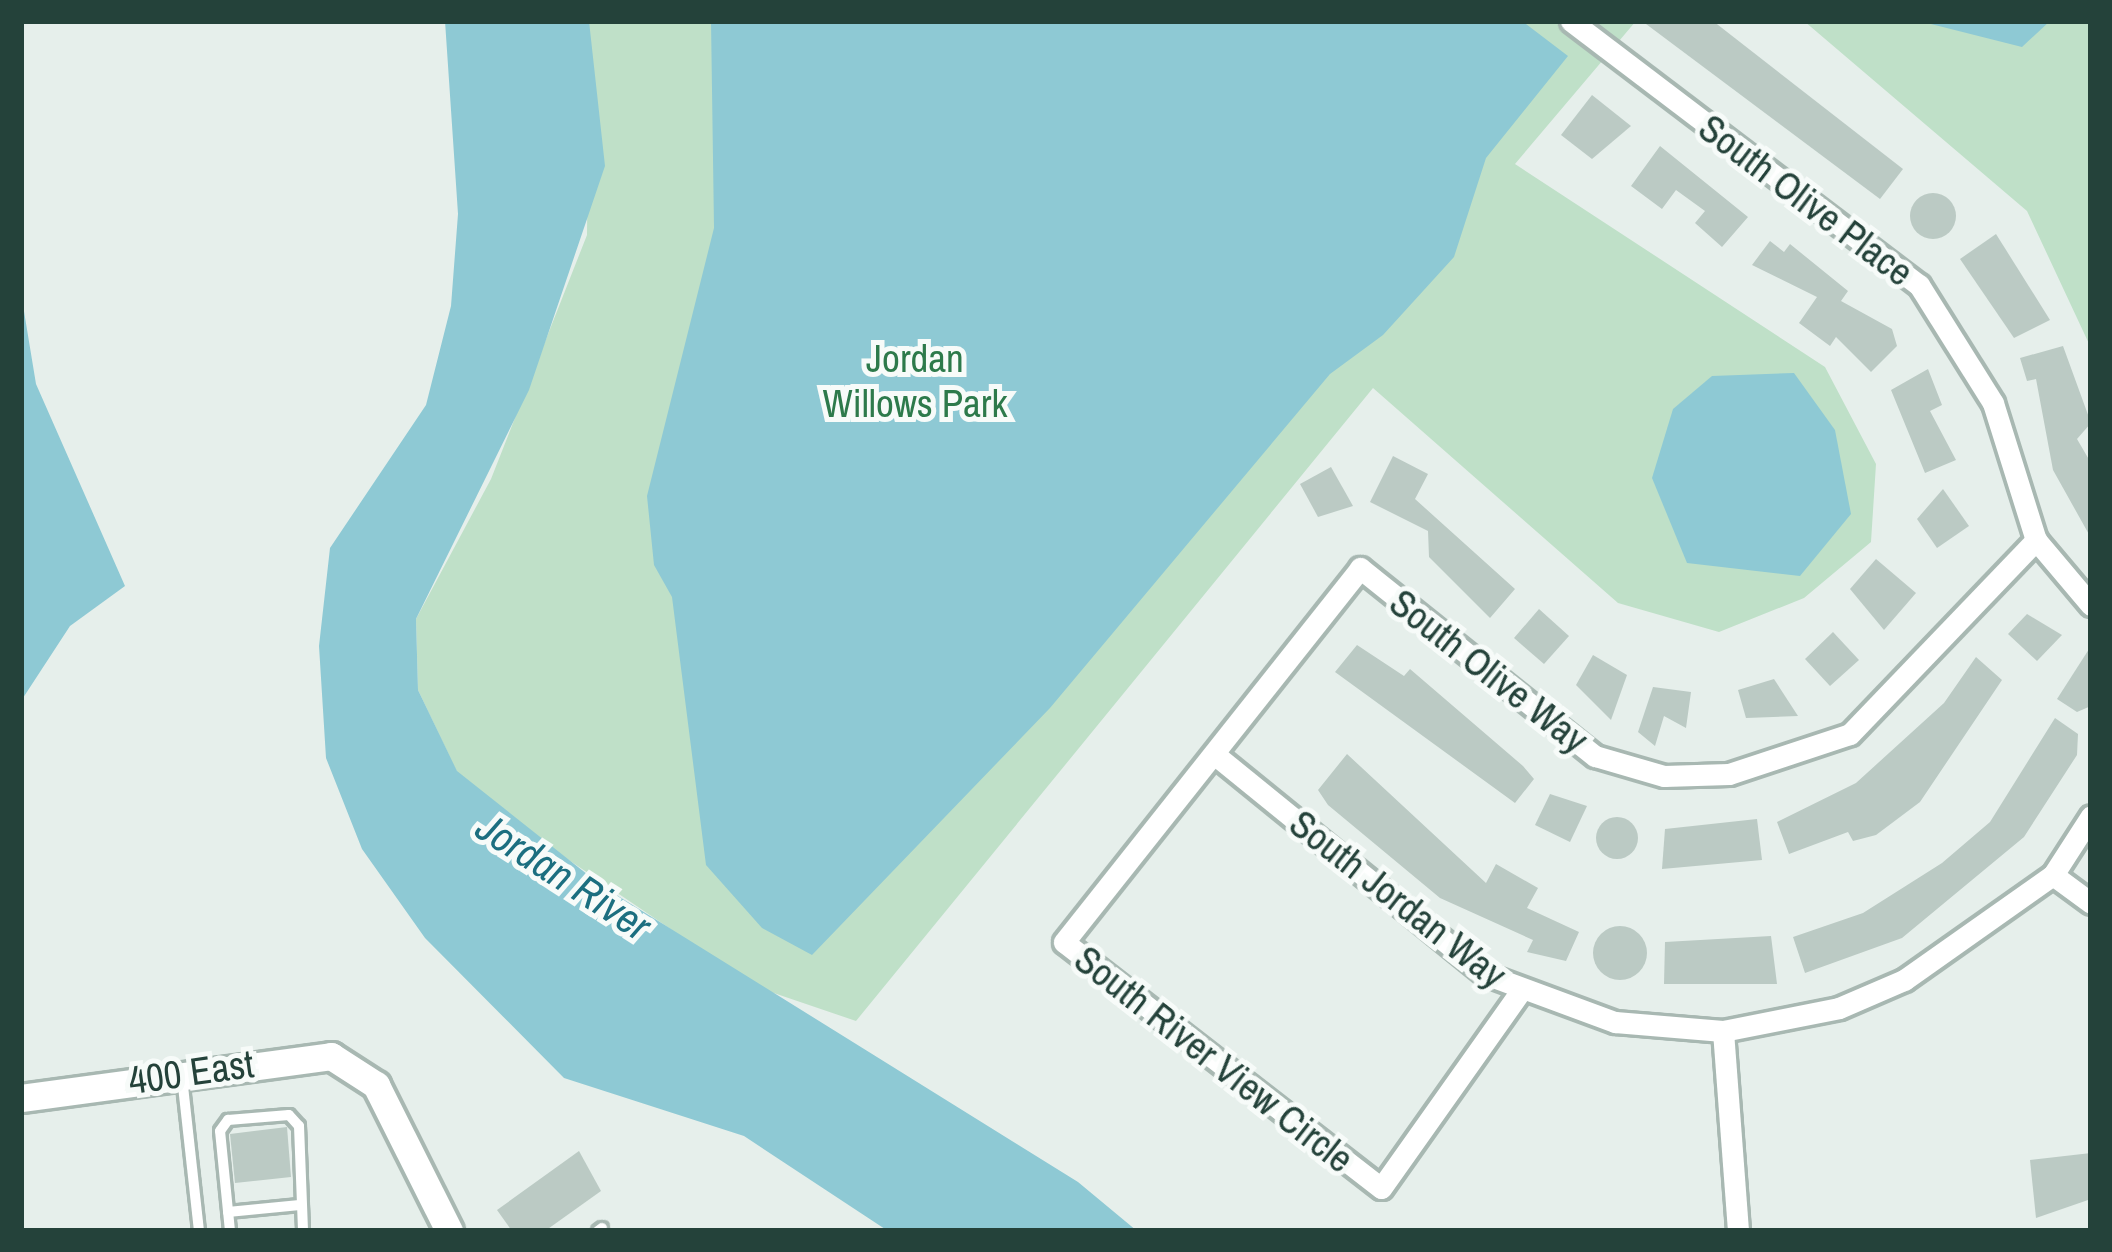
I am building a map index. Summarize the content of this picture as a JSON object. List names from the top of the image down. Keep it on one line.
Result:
{"streets":{"street":["South Olive Place","South Olive Way","South Jordan Way","South River View Circle","400 East"]},"crossings":[["South Olive Place","South Olive Way"],["South Olive Way","South River View Circle"],["South Jordan Way","South River View Circle"]],"water":["Jordan River"],"parks":["Jordan Willows Park"]}
